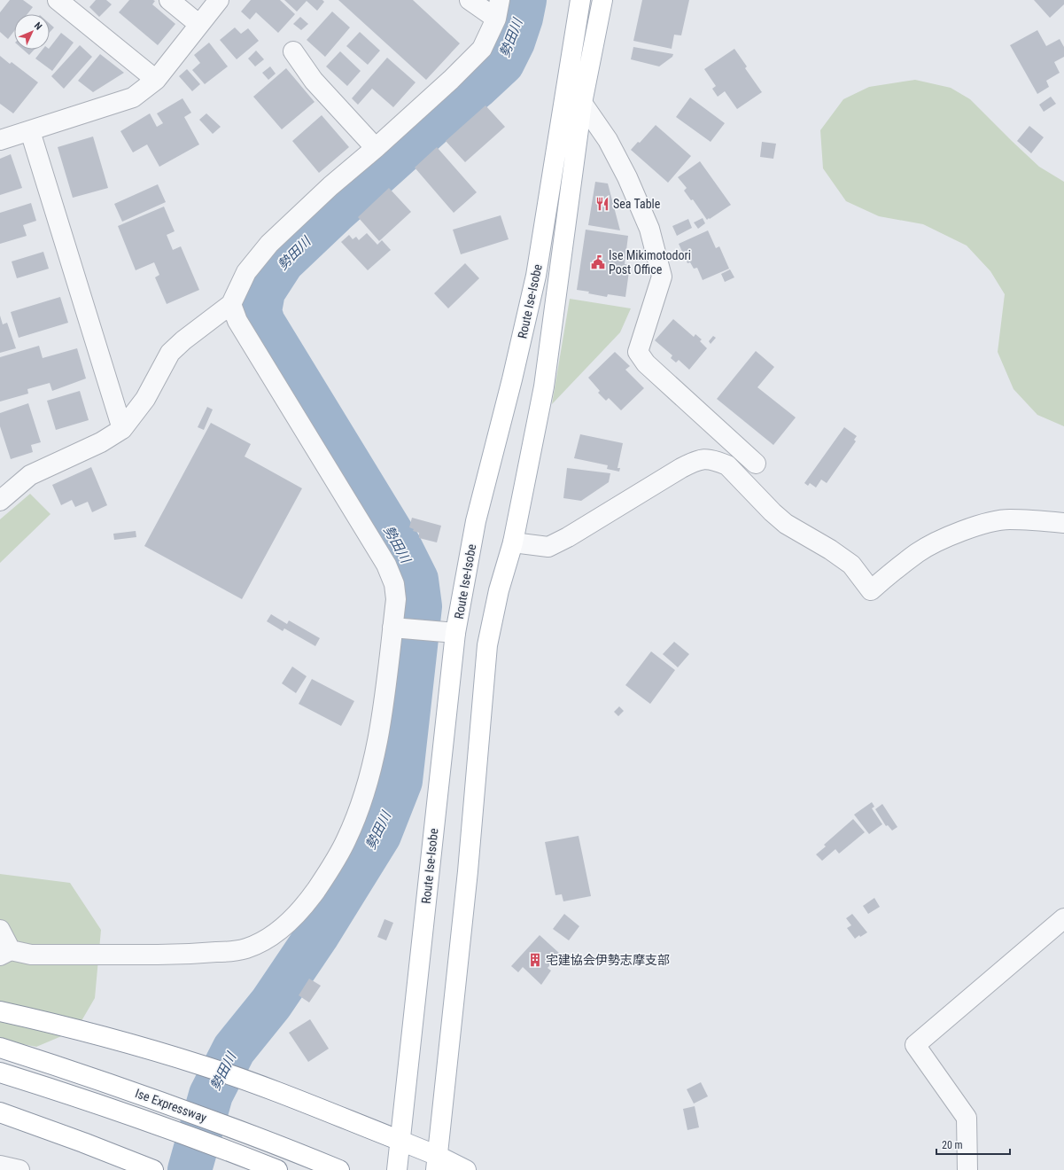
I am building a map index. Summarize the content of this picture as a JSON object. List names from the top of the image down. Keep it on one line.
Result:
{"streets":{"main road":["Route Ise-Isobe","Ise Expressway"]},"water":["勢田川"],"places":{"restaurant":["Sea Table"],"public building":["Ise Mikimotodori Post Office"],"building":["宅建協会伊勢志摩支部"]},"scale_bar":"20 m","north":"top right"}
